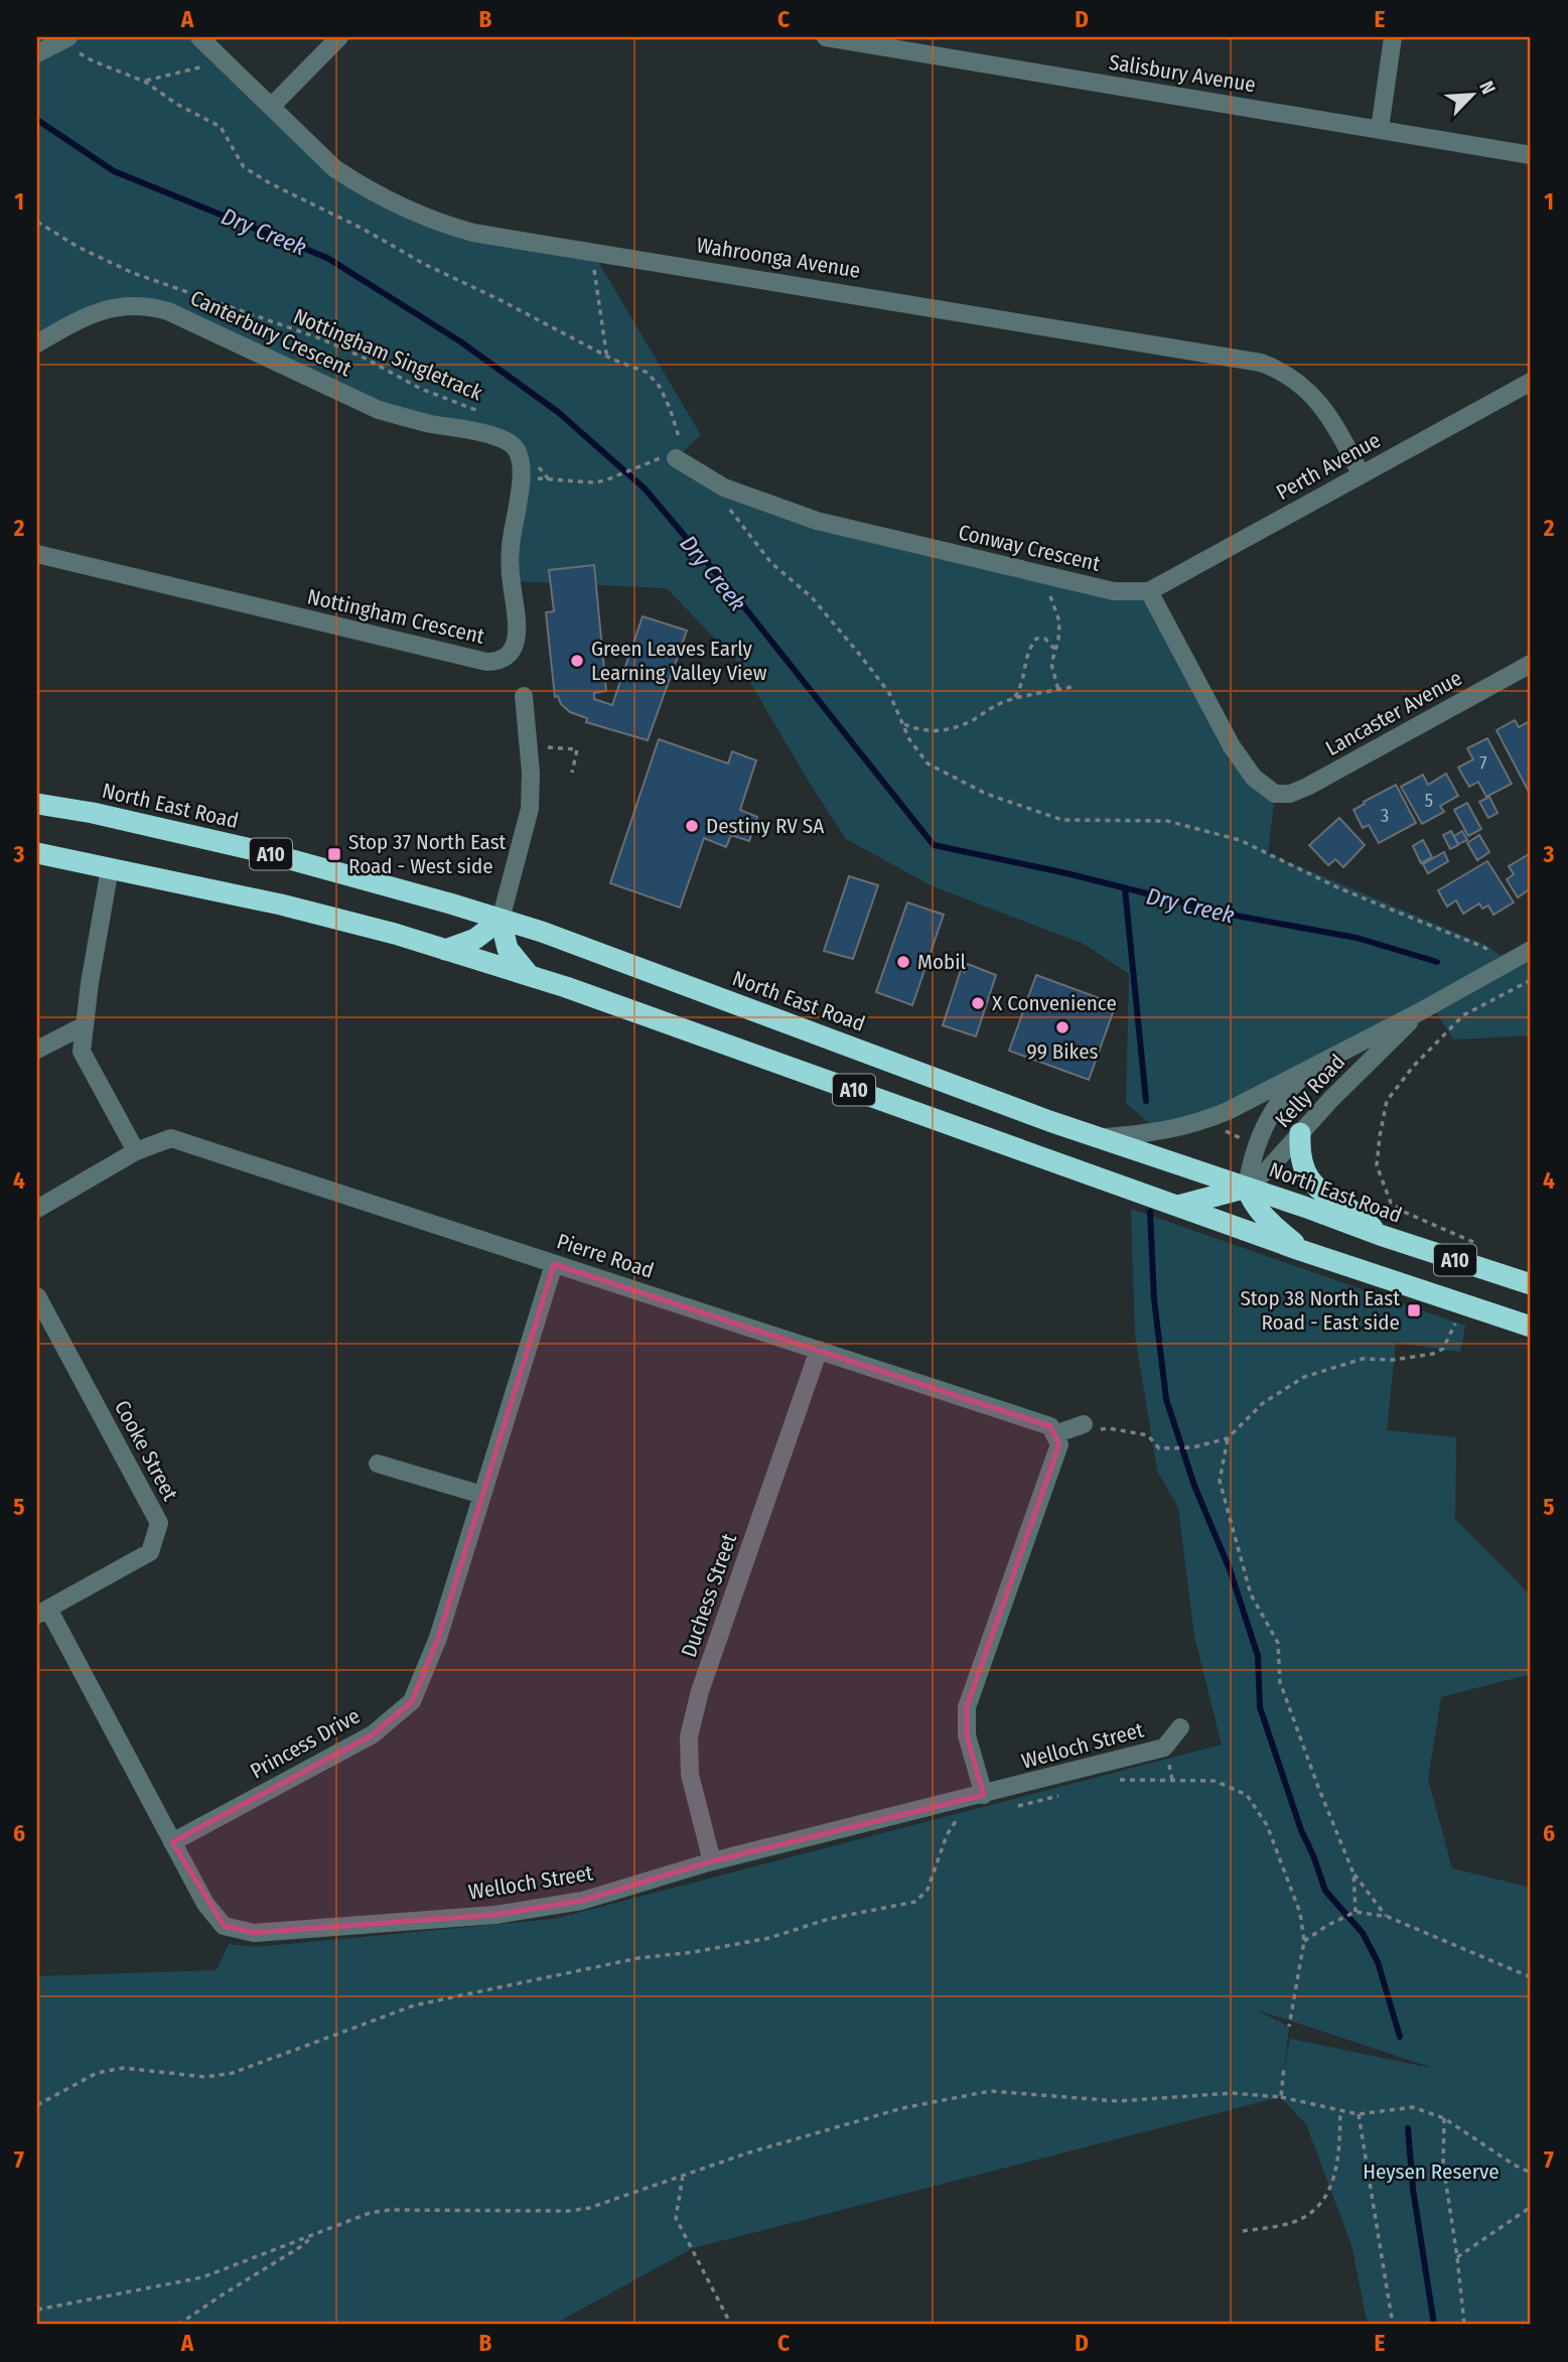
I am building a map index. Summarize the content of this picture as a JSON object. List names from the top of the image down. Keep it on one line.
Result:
{"streets":{"highway":["North East Road","A10"],"street":["Salisbury Avenue","Wahroonga Avenue","Canterbury Crescent","Perth Avenue","Conway Crescent","Nottingham Crescent","Lancaster Avenue","Kelly Road","Pierre Road","Cooke Street","Duchess Street","Princess Drive","Welloch Street"],"path":["Nottingham Singletrack"]},"crossings":[["Wahroonga Avenue","Perth Avenue"],["Canterbury Crescent","Nottingham Crescent"],["Perth Avenue","Conway Crescent"],["Perth Avenue","Lancaster Avenue"],["Conway Crescent","Lancaster Avenue"],["North East Road","Kelly Road"],["Pierre Road","Duchess Street"],["Pierre Road","Princess Drive"],["Cooke Street","Welloch Street"],["Duchess Street","Welloch Street"],["Princess Drive","Welloch Street"]],"water":["Dry Creek"],"parks":["Heysen Reserve"],"places":{"other":["Green Leaves Early Learning Valley View","Destiny RV SA","Mobil","X Convenience","99 Bikes"],"transit":["Stop 37 North East Road - West side","Stop 38 North East Road - East side"]},"house_numbers":["7","5","3"],"north":"top right","grid":{"columns":["A","B","C","D","E"],"rows":["1","2","3","4","5","6","7"]}}
